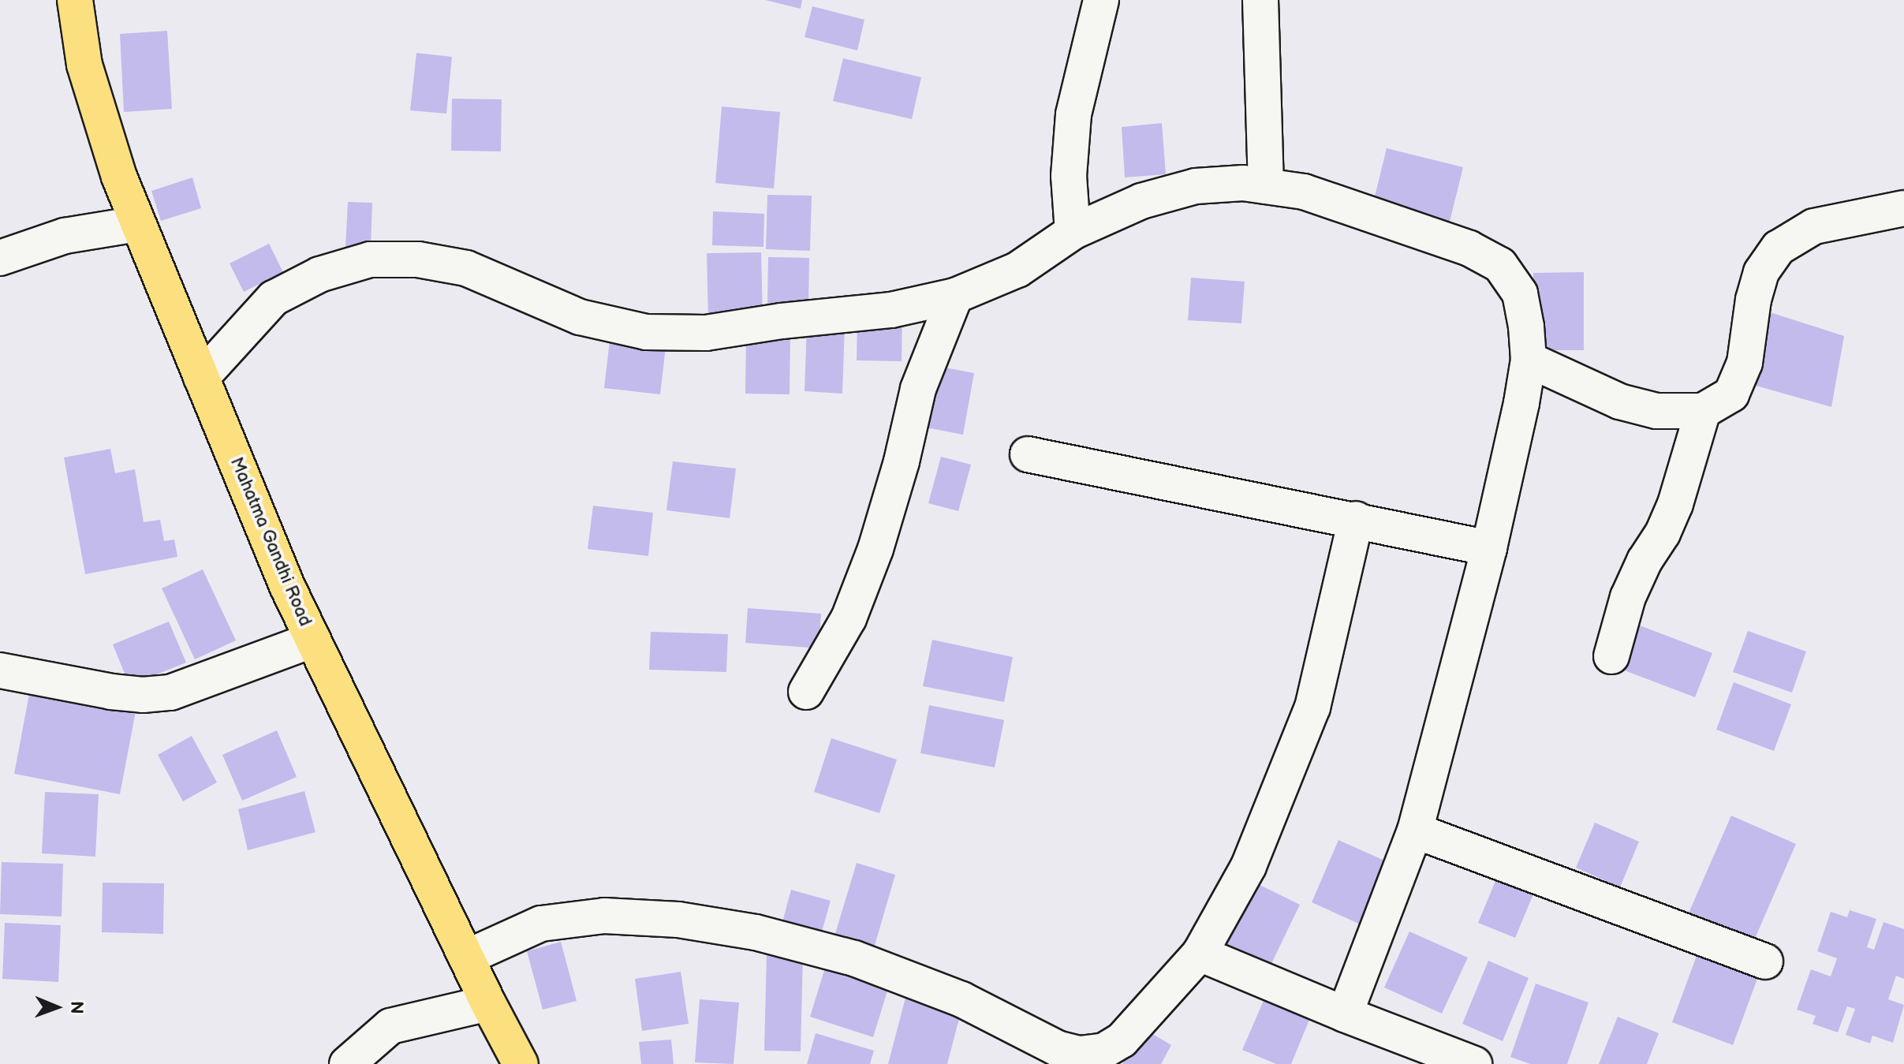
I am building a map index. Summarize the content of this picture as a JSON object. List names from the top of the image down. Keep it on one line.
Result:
{"streets":{"main road":["Mahatma Gandhi Road"]},"north":"right"}
